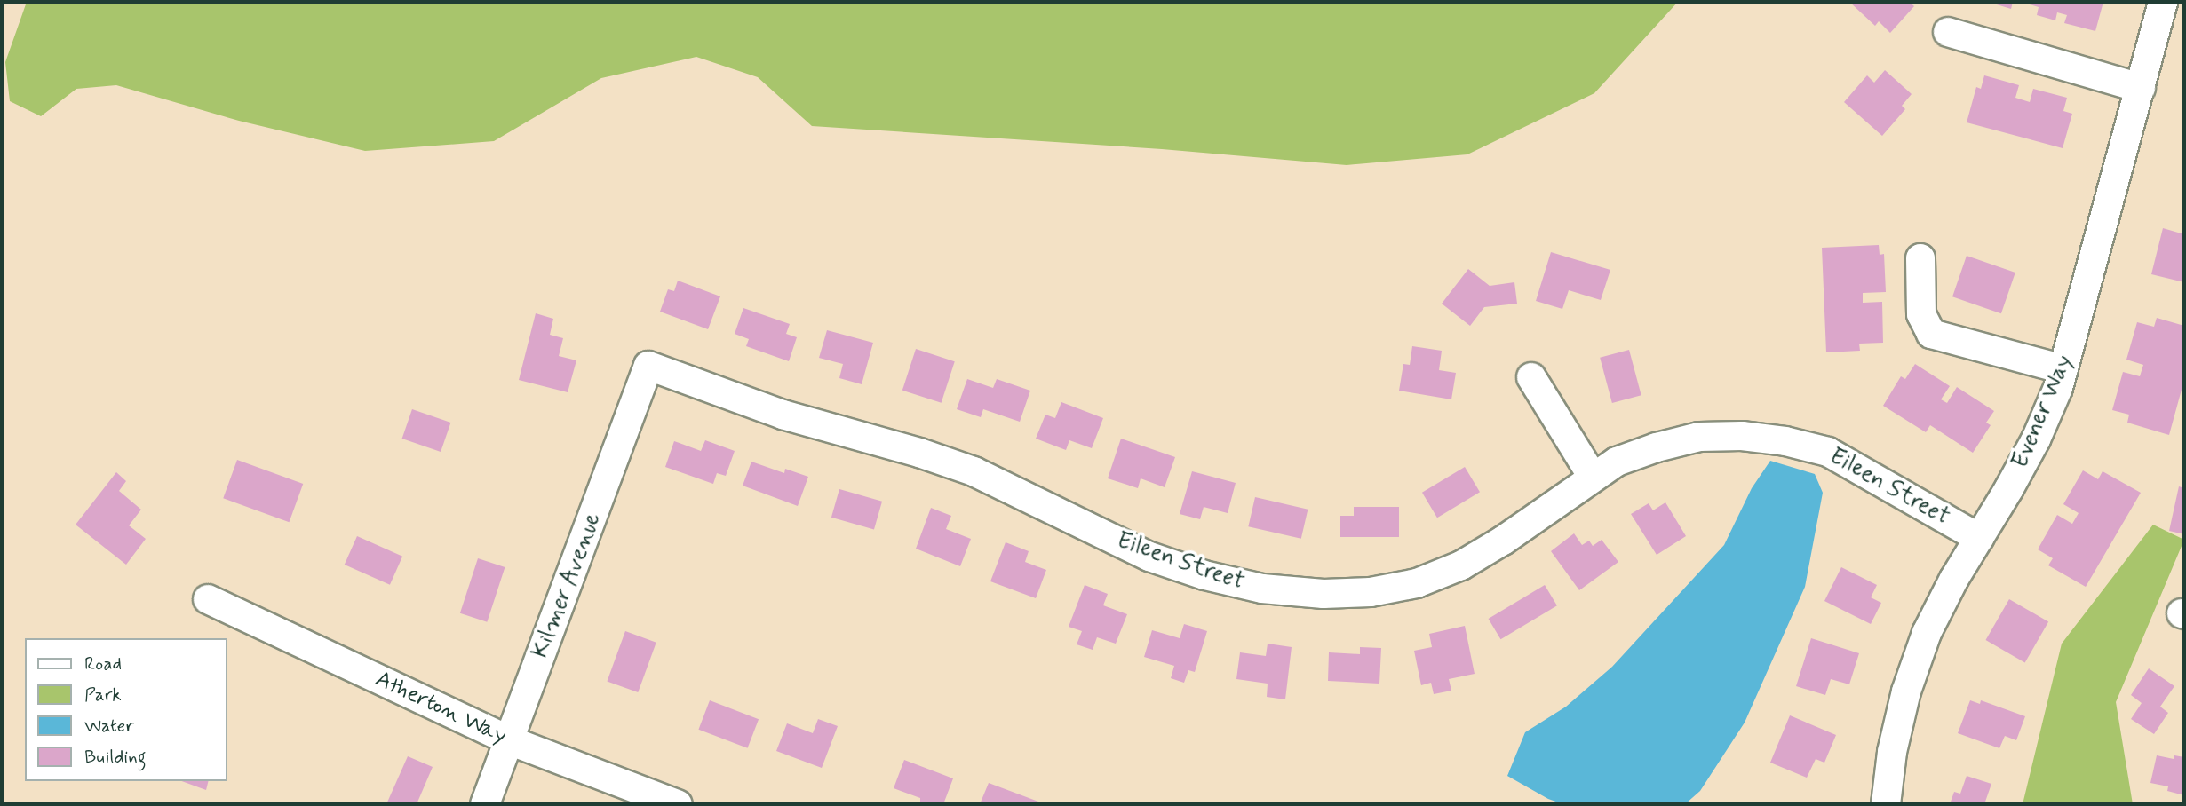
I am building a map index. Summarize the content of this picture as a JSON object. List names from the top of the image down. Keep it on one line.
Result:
{"streets":{"street":["Evener Way","Eileen Street","Kilmer Avenue","Atherton Way"]},"crossings":[["Evener Way","Eileen Street"],["Eileen Street","Kilmer Avenue"],["Kilmer Avenue","Atherton Way"]],"legend":["Road","Park","Water","Building"]}
